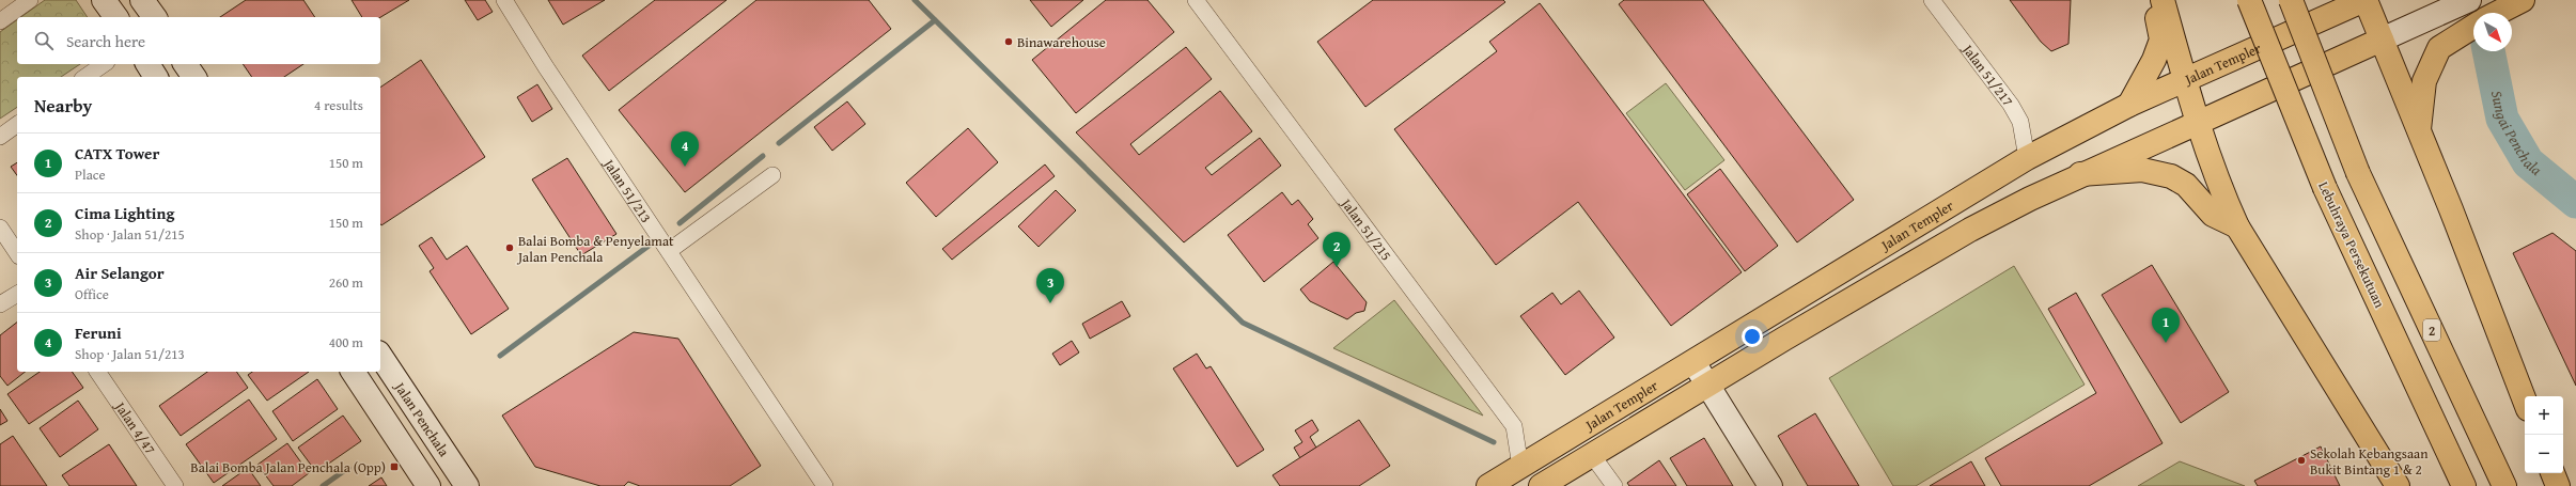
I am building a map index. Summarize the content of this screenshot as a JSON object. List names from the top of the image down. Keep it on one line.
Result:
{"streets":{"main road":["Jalan Templer","Lebuhraya Persekutuan","2","Jalan Penchala"],"street":["Jalan 51/217","Jalan 51/213","Jalan 51/215","Jalan 4/47"]},"crossings":[["Jalan Templer","Jalan 51/217"],["Jalan Templer","Jalan 51/215"]],"water":["Sungai Penchala"],"places":{"other":["Binawarehouse","Balai Bomba & Penyelamat Jalan Penchala","Sekolah Kebangsaan Bukit Bintang 1 & 2"],"transit":["Balai Bomba Jalan Penchala (Opp)"]},"north":"bottom right","page":{"search":"Search here","heading":["Nearby","4 results"],"pins":["4","2","3","1"],"list":[{"mark":"1","name":"CATX Tower","note":"Place","value":"150 m"},{"mark":"2","name":"Cima Lighting","note":"Shop · Jalan 51/215","value":"150 m"},{"mark":"3","name":"Air Selangor","note":"Office","value":"260 m"},{"mark":"4","name":"Feruni","note":"Shop · Jalan 51/213","value":"400 m"}],"map_buttons":["+","−"]}}
